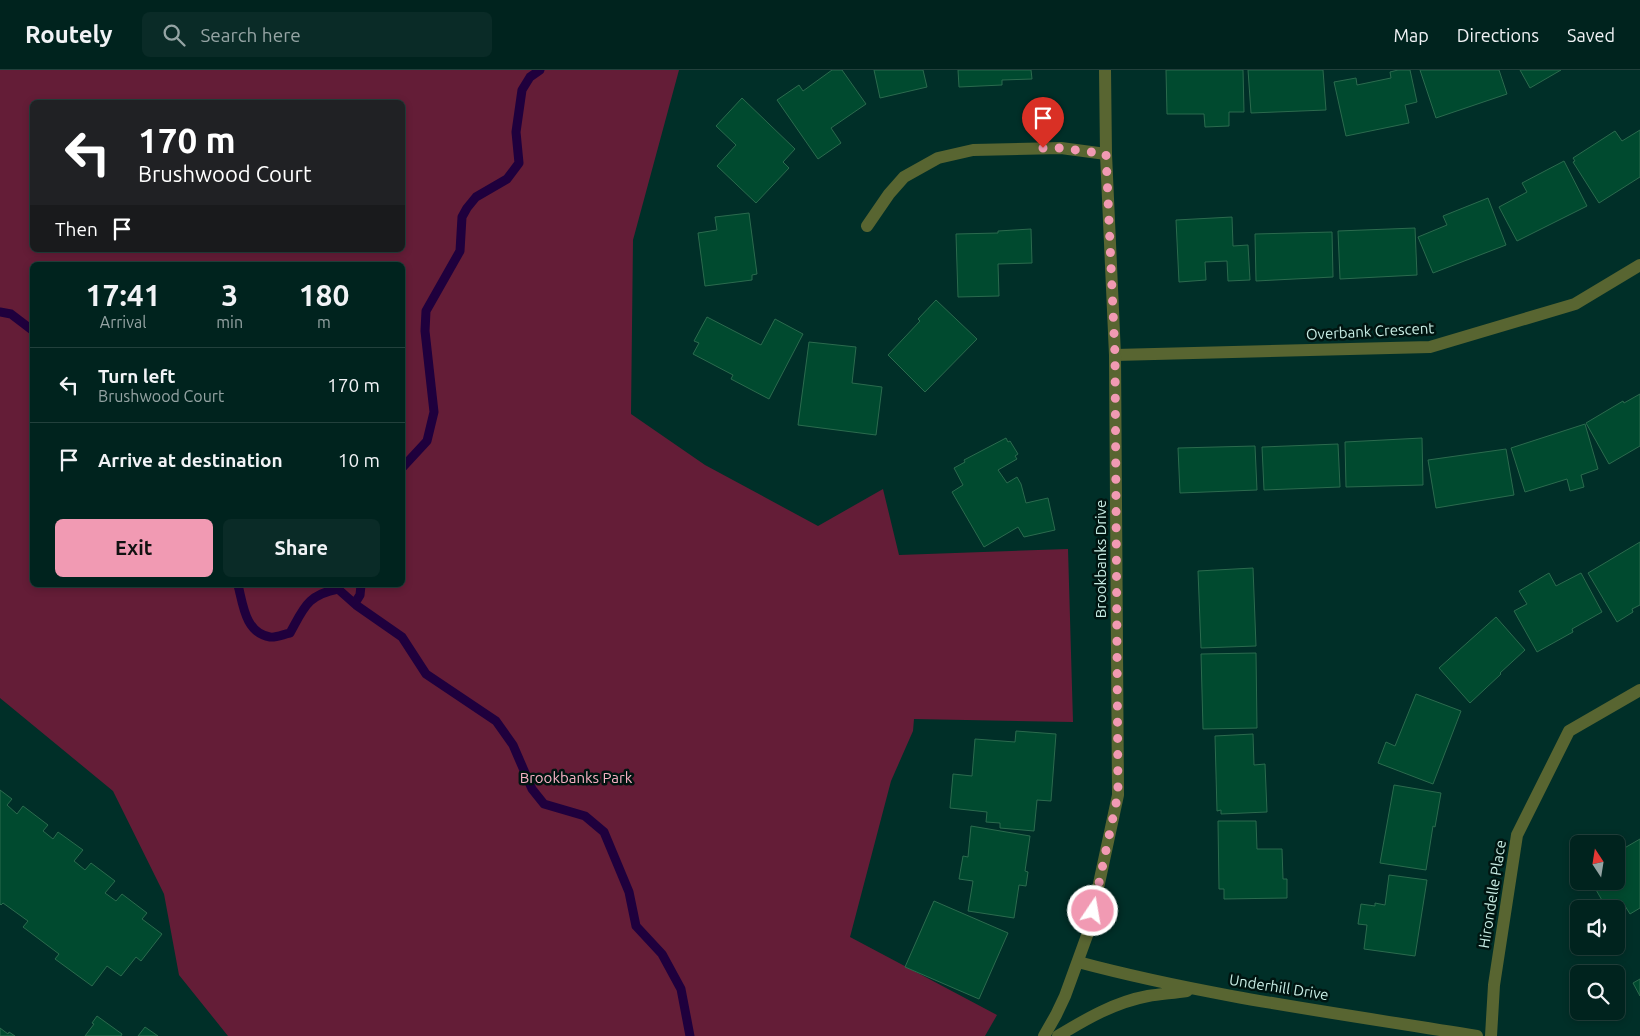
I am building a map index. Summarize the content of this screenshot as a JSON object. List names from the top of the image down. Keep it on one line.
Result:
{"streets":{"street":["Overbank Crescent","Brookbanks Drive","Hirondelle Place","Underhill Drive"]},"crossings":[["Overbank Crescent","Brookbanks Drive"],["Brookbanks Drive","Underhill Drive"]],"parks":["Brookbanks Park"],"north":"top","page":{"header":"Routely","search":"Search here","nav":["Map","Directions","Saved"],"turn":["170 m","Brushwood Court"],"then":"Then","eta":["17:41","Arrival","3","min","180","m"],"list":[{"name":"Turn left","note":"Brushwood Court","value":"170 m"},{"name":"Arrive at destination","value":"10 m"}],"buttons":["Exit","Share"]}}
